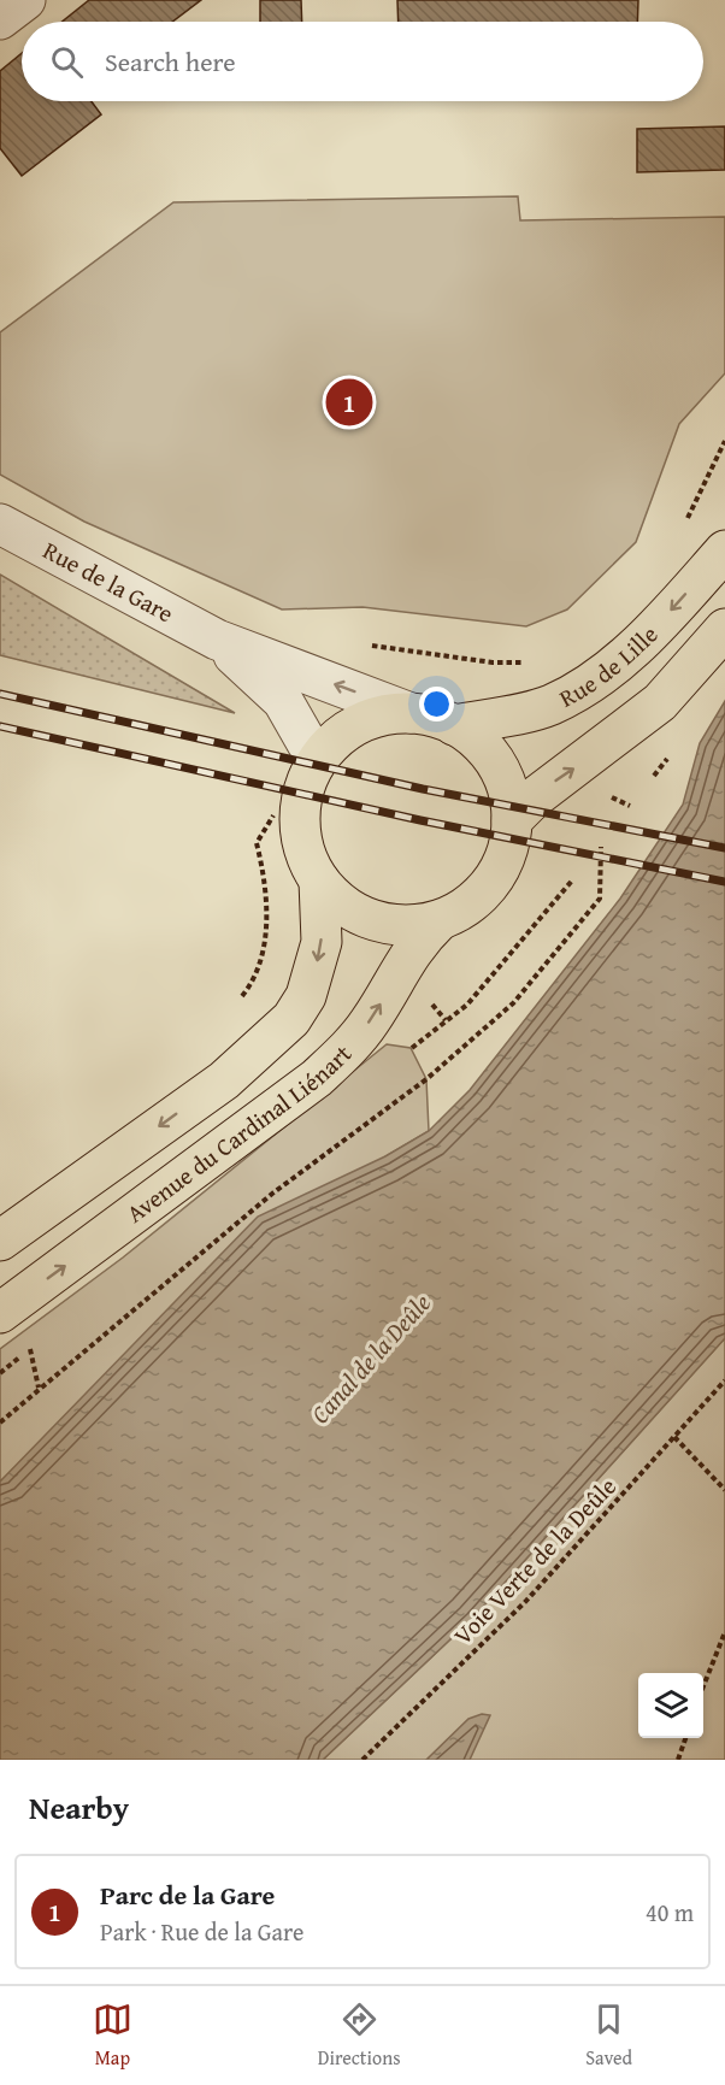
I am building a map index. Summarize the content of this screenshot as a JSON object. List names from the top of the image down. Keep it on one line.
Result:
{"streets":{"main road":["Rue de Lille","Avenue du Cardinal Liénart"],"street":["Rue de la Gare"],"path":["Voie Verte de la Deûle"]},"crossings":[["Rue de la Gare","Rue de Lille"],["Rue de la Gare","Avenue du Cardinal Liénart"],["Rue de Lille","Avenue du Cardinal Liénart"]],"water":["Canal de la Deûle"],"page":{"search":"Search here","pins":"1","heading":"Nearby","list":[{"mark":"1","name":"Parc de la Gare","note":"Park · Rue de la Gare","value":"40 m"}],"nav":["Map","Directions","Saved"]}}
